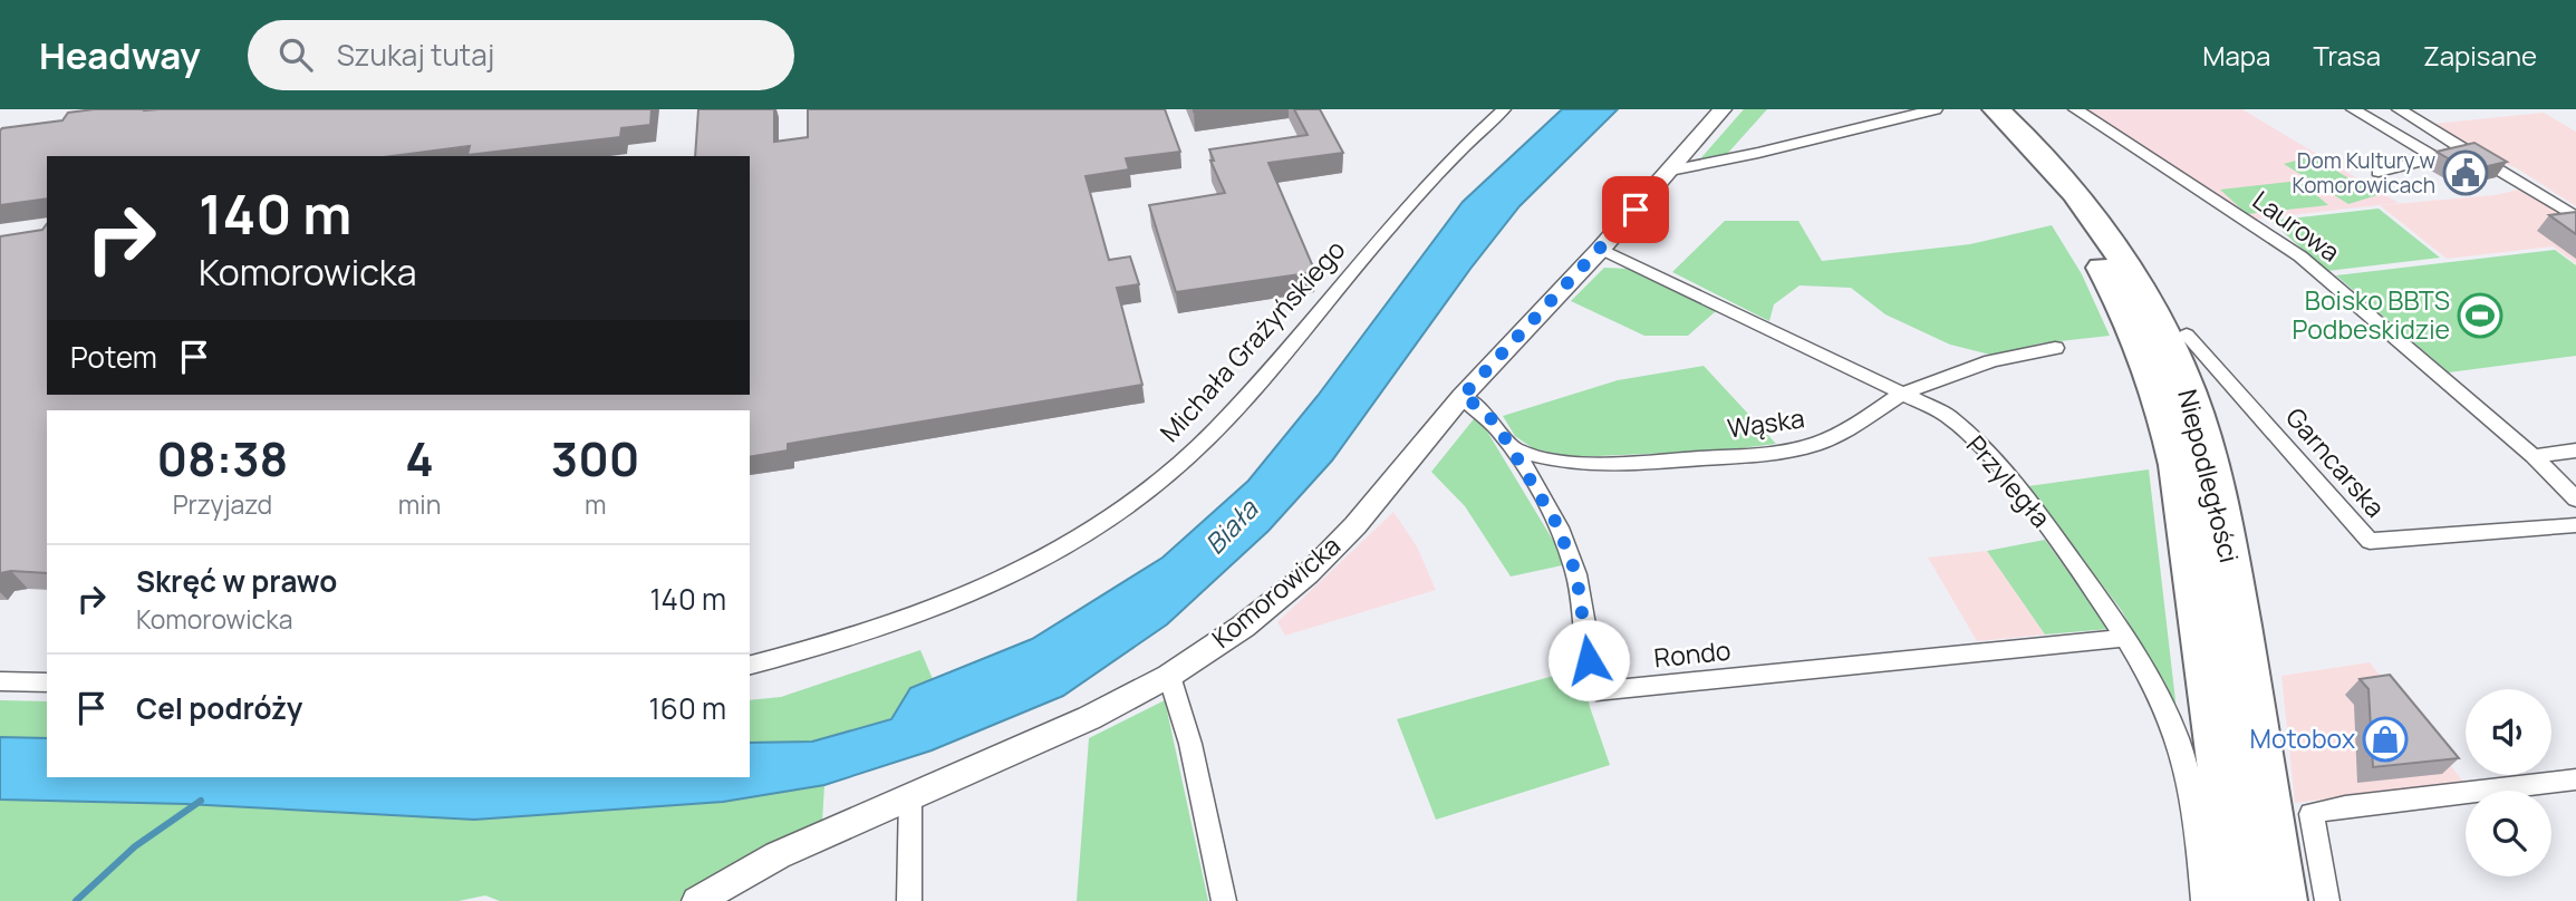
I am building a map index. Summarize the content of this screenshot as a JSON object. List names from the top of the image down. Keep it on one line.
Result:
{"streets":{"highway":["Niepodległości"],"street":["Laurowa","Michała Grażyńskiego","Wąska","Garncarska","Przyległa","Komorowicka","Rondo"]},"crossings":[["Wąska","Przyległa"],["Wąska","Rondo"],["Przyległa","Komorowicka"],["Przyległa","Rondo"],["Komorowicka","Rondo"]],"water":["Biała"],"places":{"public building":["Dom Kultury w Komorowicach"],"sports":["Boisko BBTS Podbeskidzie"],"shop":["Motobox"]},"page":{"header":"Headway","search":"Szukaj tutaj","nav":["Mapa","Trasa","Zapisane"],"turn":["140 m","Komorowicka"],"then":"Potem","eta":["08:38","Przyjazd","4","min","300","m"],"list":[{"name":"Skręć w prawo","note":"Komorowicka","value":"140 m"},{"name":"Cel podróży","value":"160 m"}]}}
